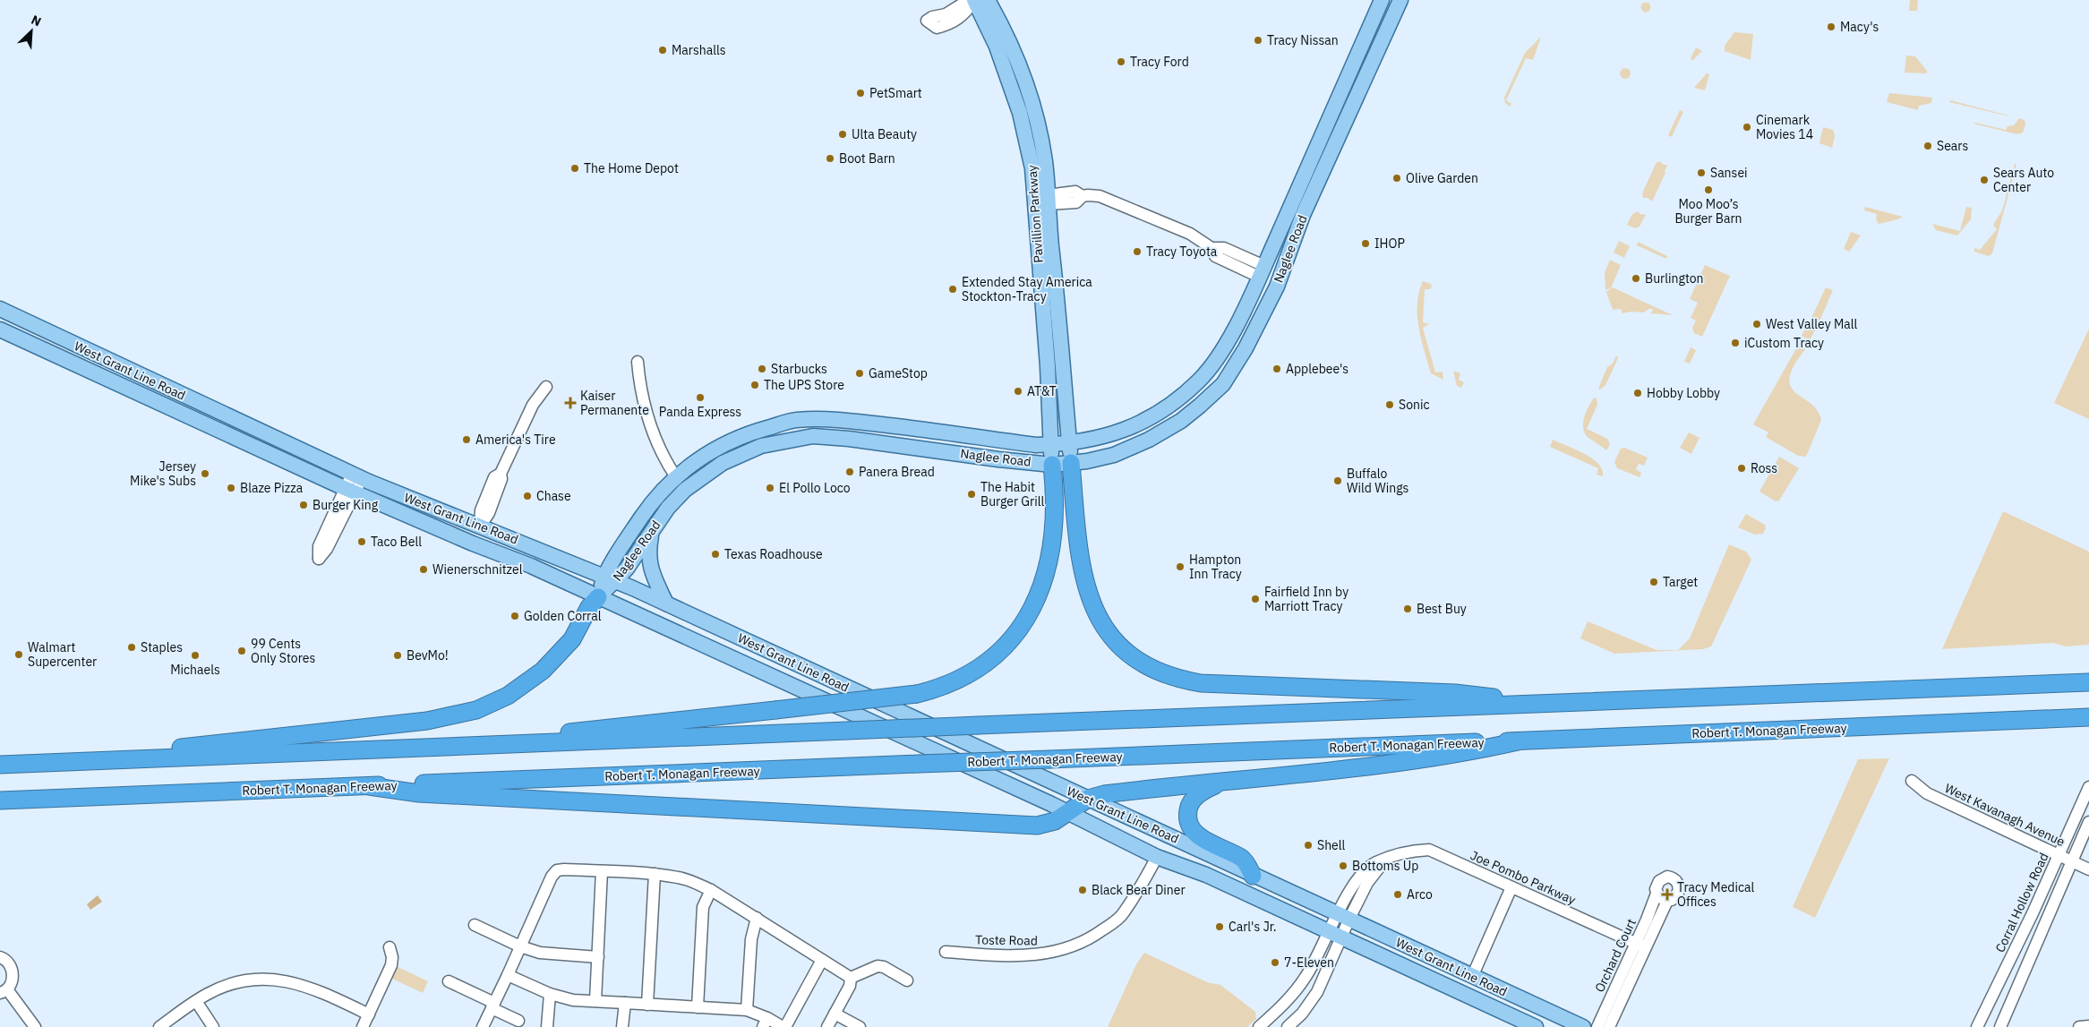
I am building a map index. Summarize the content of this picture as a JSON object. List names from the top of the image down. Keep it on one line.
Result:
{"streets":{"highway":["Robert T. Monagan Freeway"],"main road":["Pavillion Parkway","Naglee Road","West Grant Line Road"],"street":["West Kavanagh Avenue","Joe Pombo Parkway","Corral Hollow Road","Toste Road","Orchard Court"]},"crossings":[["Pavillion Parkway","Naglee Road"],["Naglee Road","West Grant Line Road"],["West Grant Line Road","Joe Pombo Parkway"],["West Grant Line Road","Toste Road"],["West Kavanagh Avenue","Corral Hollow Road"],["Joe Pombo Parkway","Orchard Court"]],"places":{"other":["Macy's","Tracy Nissan","Marshalls","Tracy Ford","PetSmart","Cinemark Movies 14","Ulta Beauty","Sears","Boot Barn","The Home Depot","Sansei","Olive Garden","Sears Auto Center","Moo Moo’s Burger Barn","IHOP","Tracy Toyota","Burlington","Extended Stay America Stockton-Tracy","West Valley Mall","iCustom Tracy","Starbucks","Applebee's","GameStop","The UPS Store","AT&T","Hobby Lobby","Panda Express","Sonic","America's Tire","Ross","Panera Bread","Jersey Mike's Subs","Buffalo Wild Wings","Blaze Pizza","El Pollo Loco","The Habit Burger Grill","Chase","Burger King","Taco Bell","Texas Roadhouse","Hampton Inn Tracy","Wienerschnitzel","Target","Fairfield Inn by Marriott Tracy","Best Buy","Golden Corral","Staples","99 Cents Only Stores","Walmart Supercenter","Michaels","BevMo!","Shell","Bottoms Up","Black Bear Diner","Arco","Carl's Jr.","7-Eleven"],"health":["Kaiser Permanente","Tracy Medical Offices"]},"north":"top right"}
